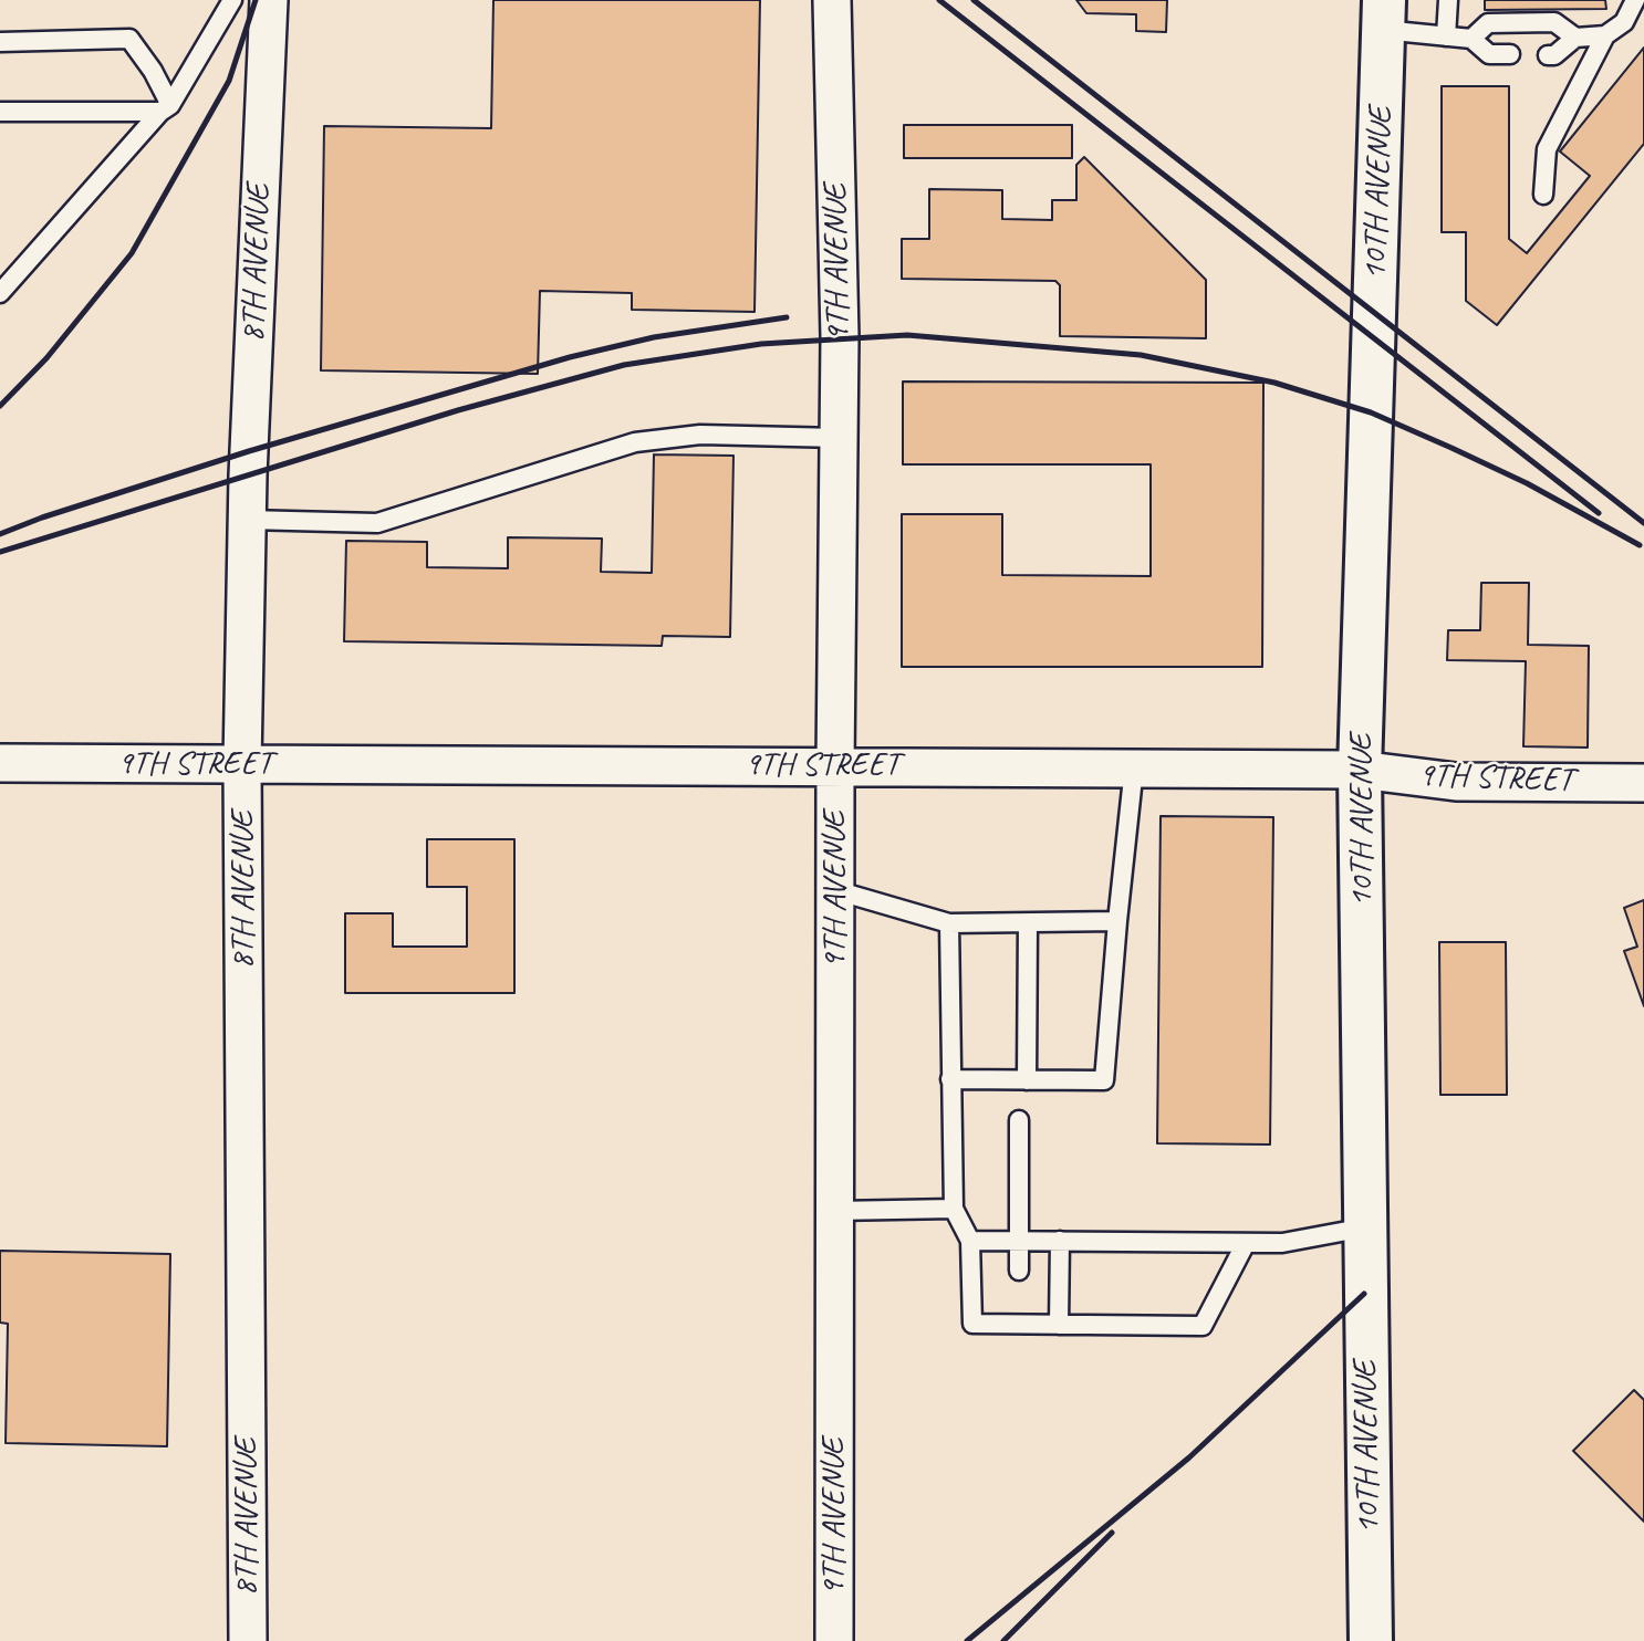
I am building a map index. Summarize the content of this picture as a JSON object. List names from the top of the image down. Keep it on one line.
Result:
{"streets":{"main road":["10TH AVENUE"],"street":["8TH AVENUE","9TH AVENUE","9TH STREET"]},"crossings":[["10TH AVENUE","9TH STREET"],["8TH AVENUE","9TH STREET"],["9TH AVENUE","9TH STREET"]]}
